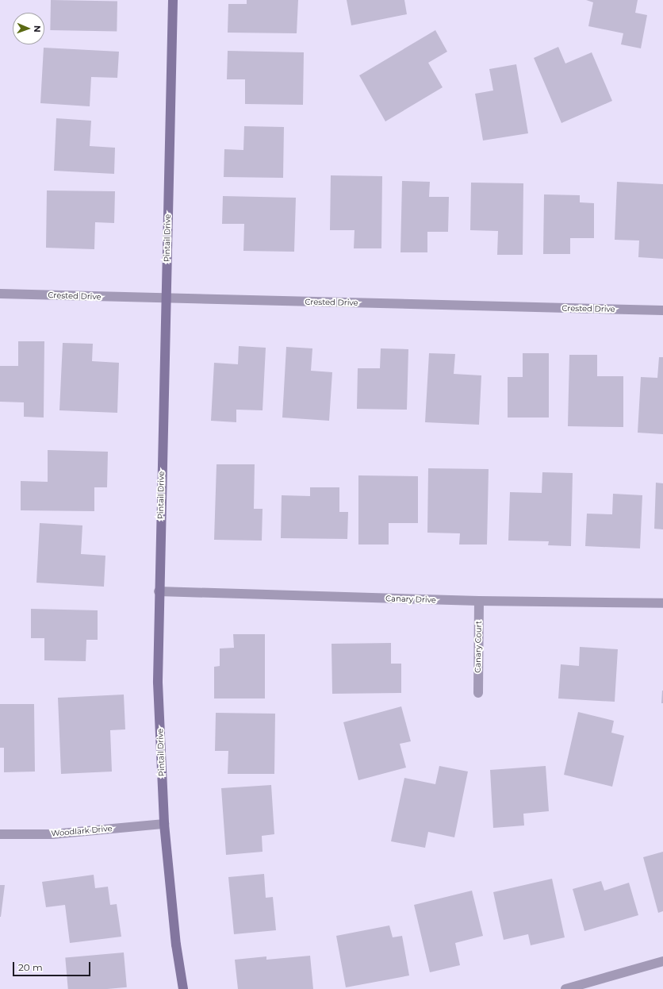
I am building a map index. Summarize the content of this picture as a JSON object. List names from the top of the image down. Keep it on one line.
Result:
{"streets":{"street":["Pintail Drive","Crested Drive","Canary Drive","Canary Court","Woodlark Drive"]},"crossings":[["Pintail Drive","Crested Drive"],["Pintail Drive","Canary Drive"],["Pintail Drive","Woodlark Drive"],["Canary Drive","Canary Court"]],"scale_bar":"20 m","north":"right"}
